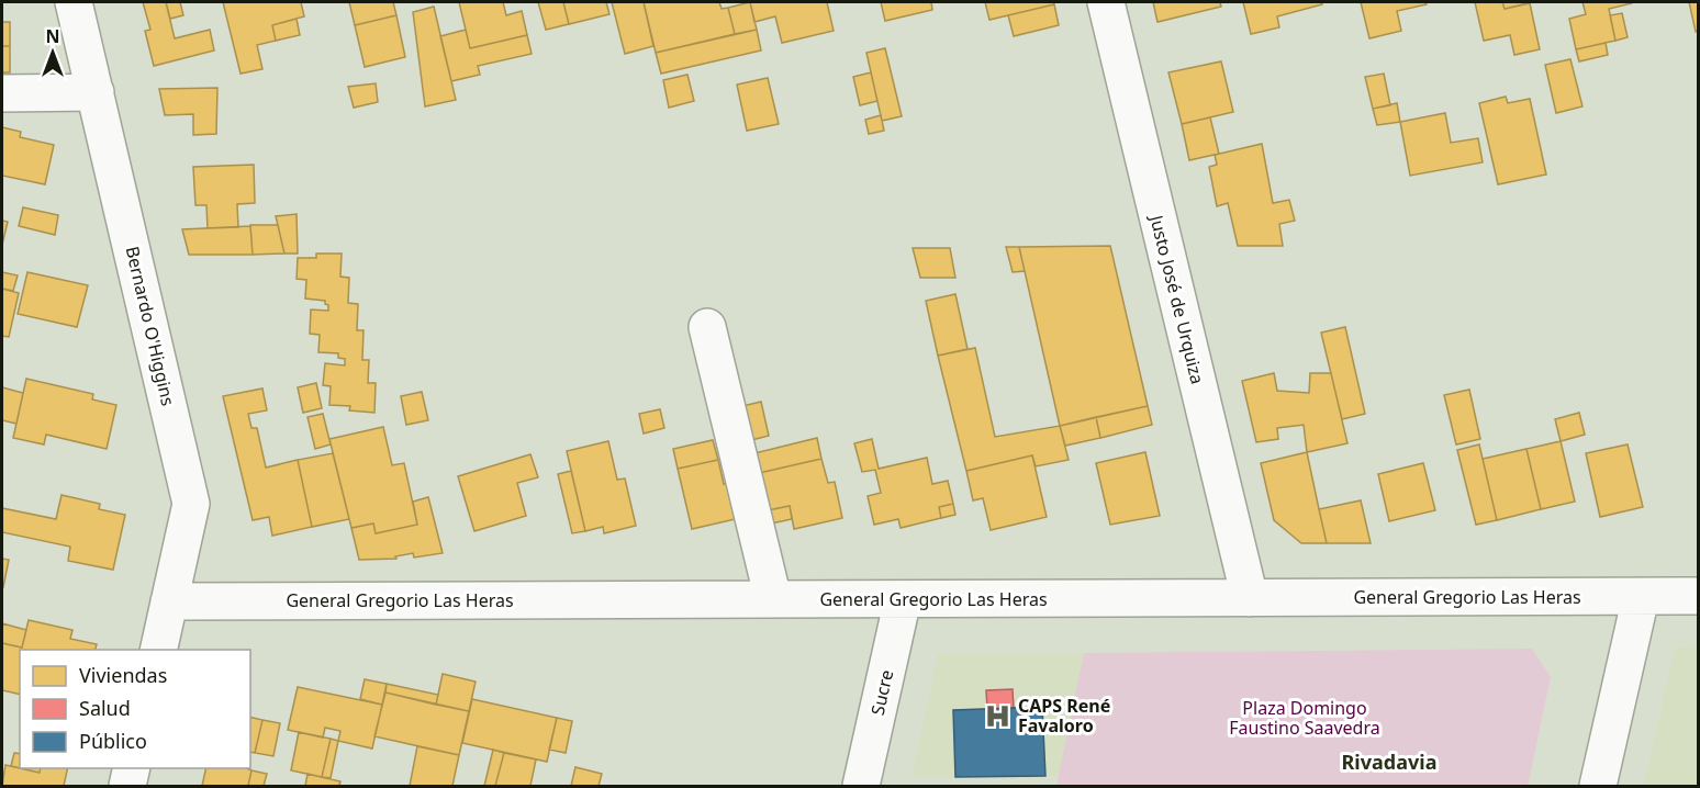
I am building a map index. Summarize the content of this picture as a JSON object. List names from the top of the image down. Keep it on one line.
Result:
{"streets":{"street":["Justo José de Urquiza","Bernardo O'Higgins","General Gregorio Las Heras","Sucre"]},"crossings":[["Justo José de Urquiza","General Gregorio Las Heras"],["Bernardo O'Higgins","General Gregorio Las Heras"],["General Gregorio Las Heras","Sucre"]],"districts":["Rivadavia"],"parks":["Plaza Domingo Faustino Saavedra"],"places":{"hospital":["CAPS René Favaloro"]},"legend":["Viviendas","Salud","Público"],"north":"top"}
